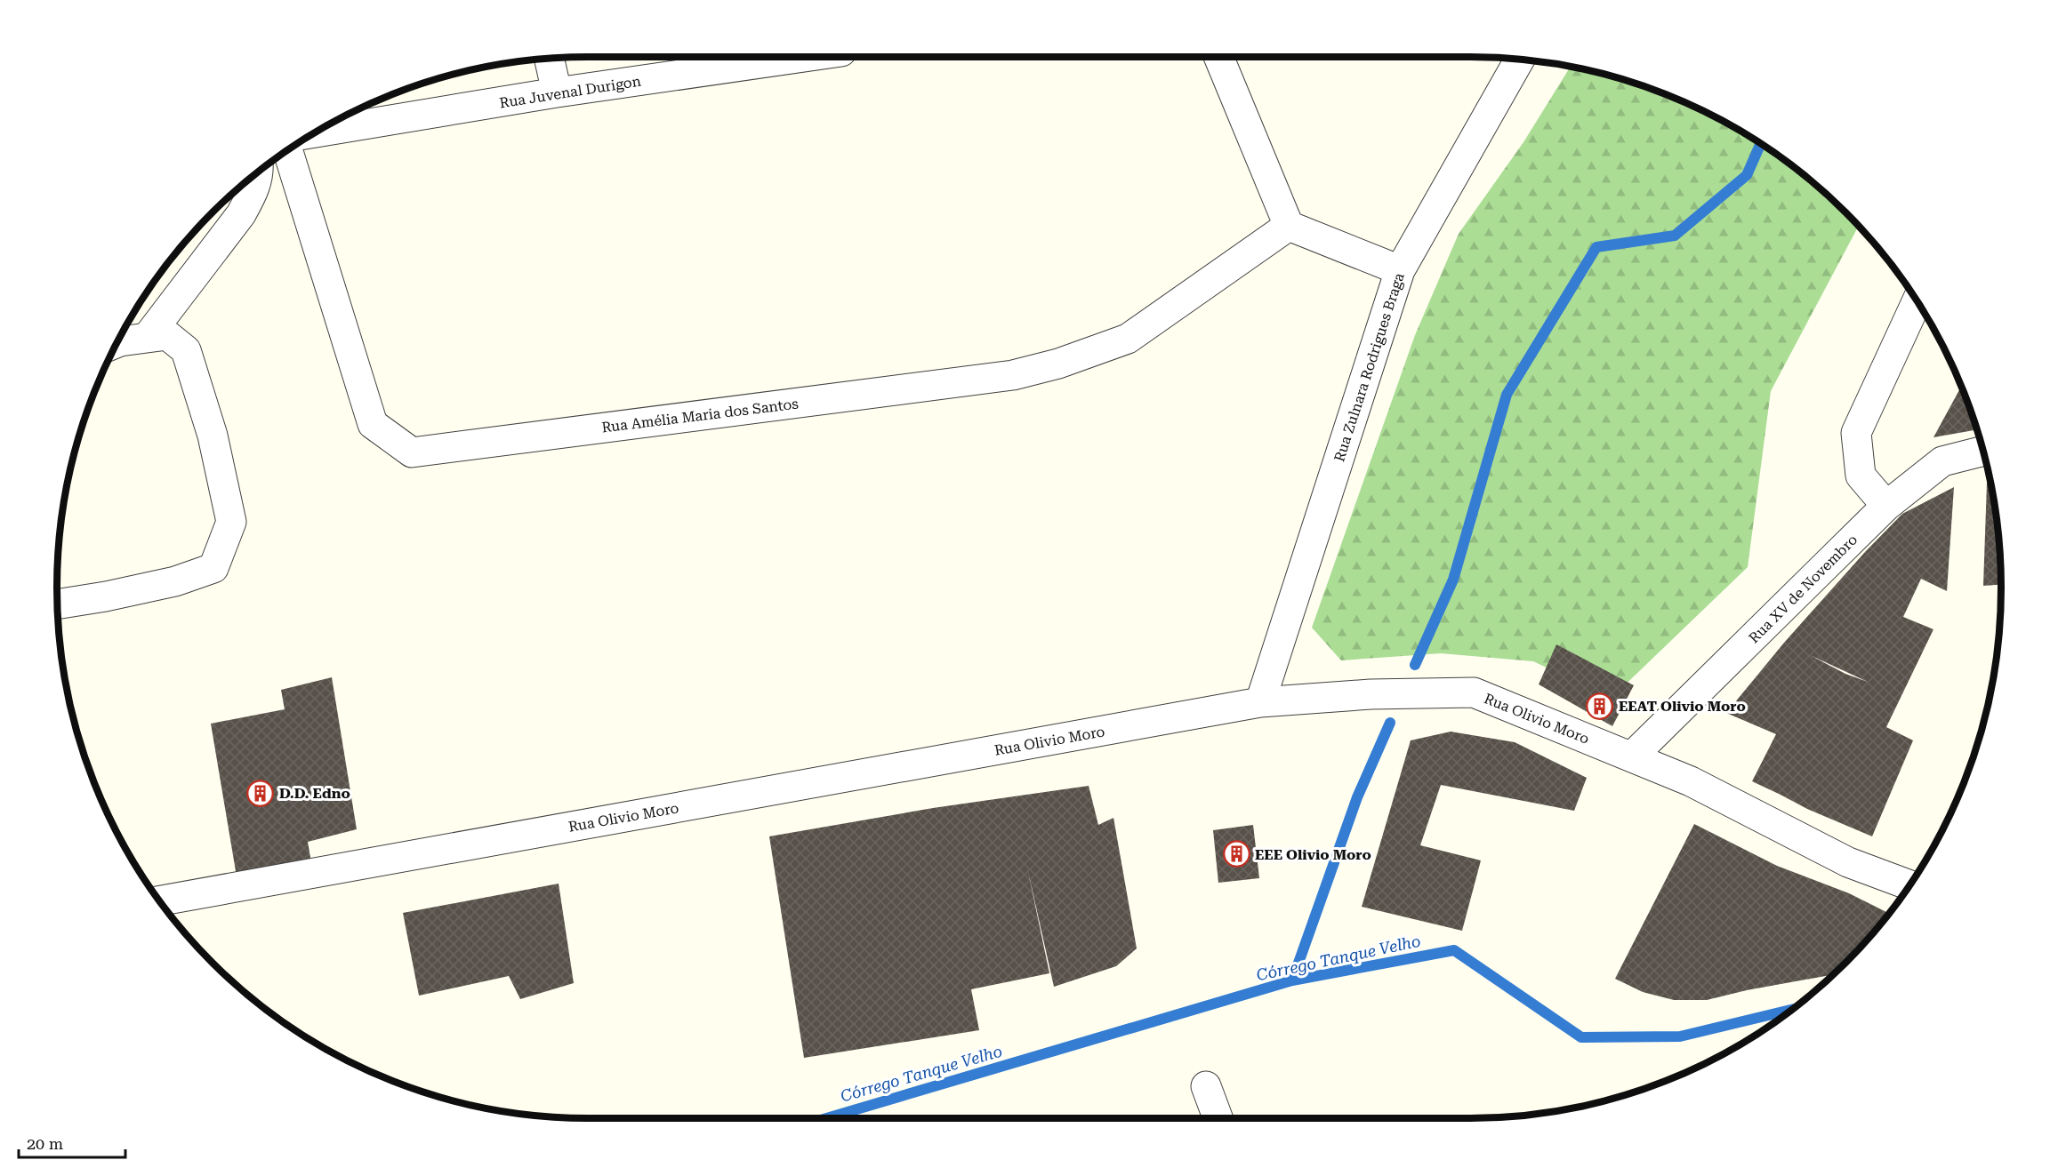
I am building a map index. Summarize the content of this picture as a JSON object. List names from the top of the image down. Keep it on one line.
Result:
{"streets":{"street":["Rua Juvenal Durigon","Rua Zulnara Rodrigues Braga","Rua Amélia Maria dos Santos","Rua XV de Novembro","Rua Olivio Moro"]},"crossings":[["Rua Zulnara Rodrigues Braga","Rua Olivio Moro"],["Rua XV de Novembro","Rua Olivio Moro"]],"water":["Córrego Tanque Velho"],"places":{"building":["EEAT Olivio Moro","D.D. Edno","EEE Olivio Moro"]},"scale_bar":"20 m"}
